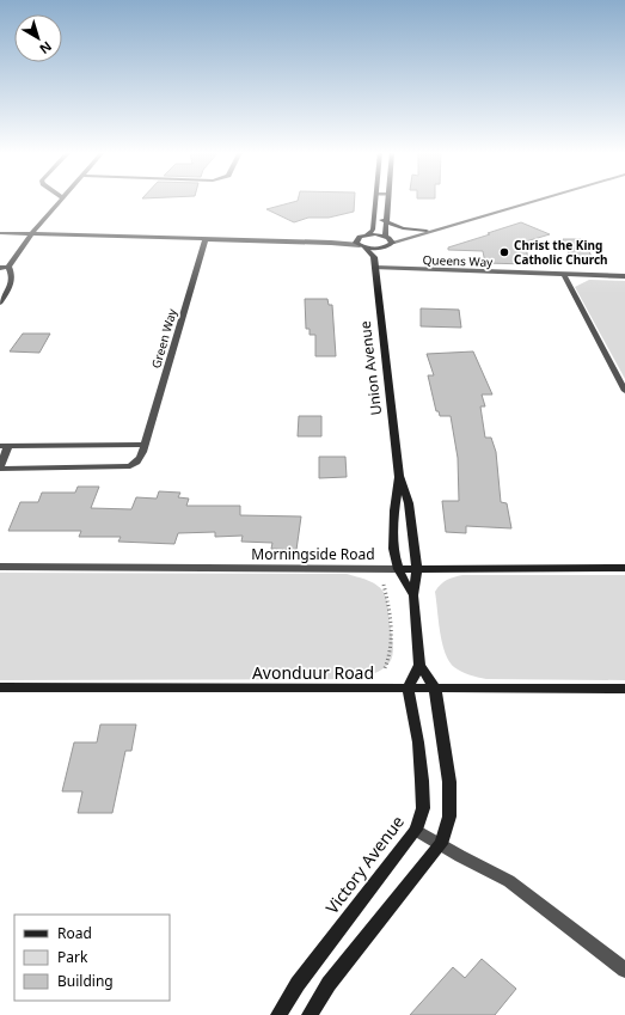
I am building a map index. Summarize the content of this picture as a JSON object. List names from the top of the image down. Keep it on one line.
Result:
{"streets":{"street":["Queens Way","Green Way","Union Avenue","Morningside Road","Avonduur Road","Victory Avenue"]},"crossings":[["Queens Way","Union Avenue"],["Union Avenue","Morningside Road"],["Union Avenue","Avonduur Road"],["Avonduur Road","Victory Avenue"]],"places":["Christ the King Catholic Church"],"legend":["Road","Park","Building"],"north":"bottom right"}
